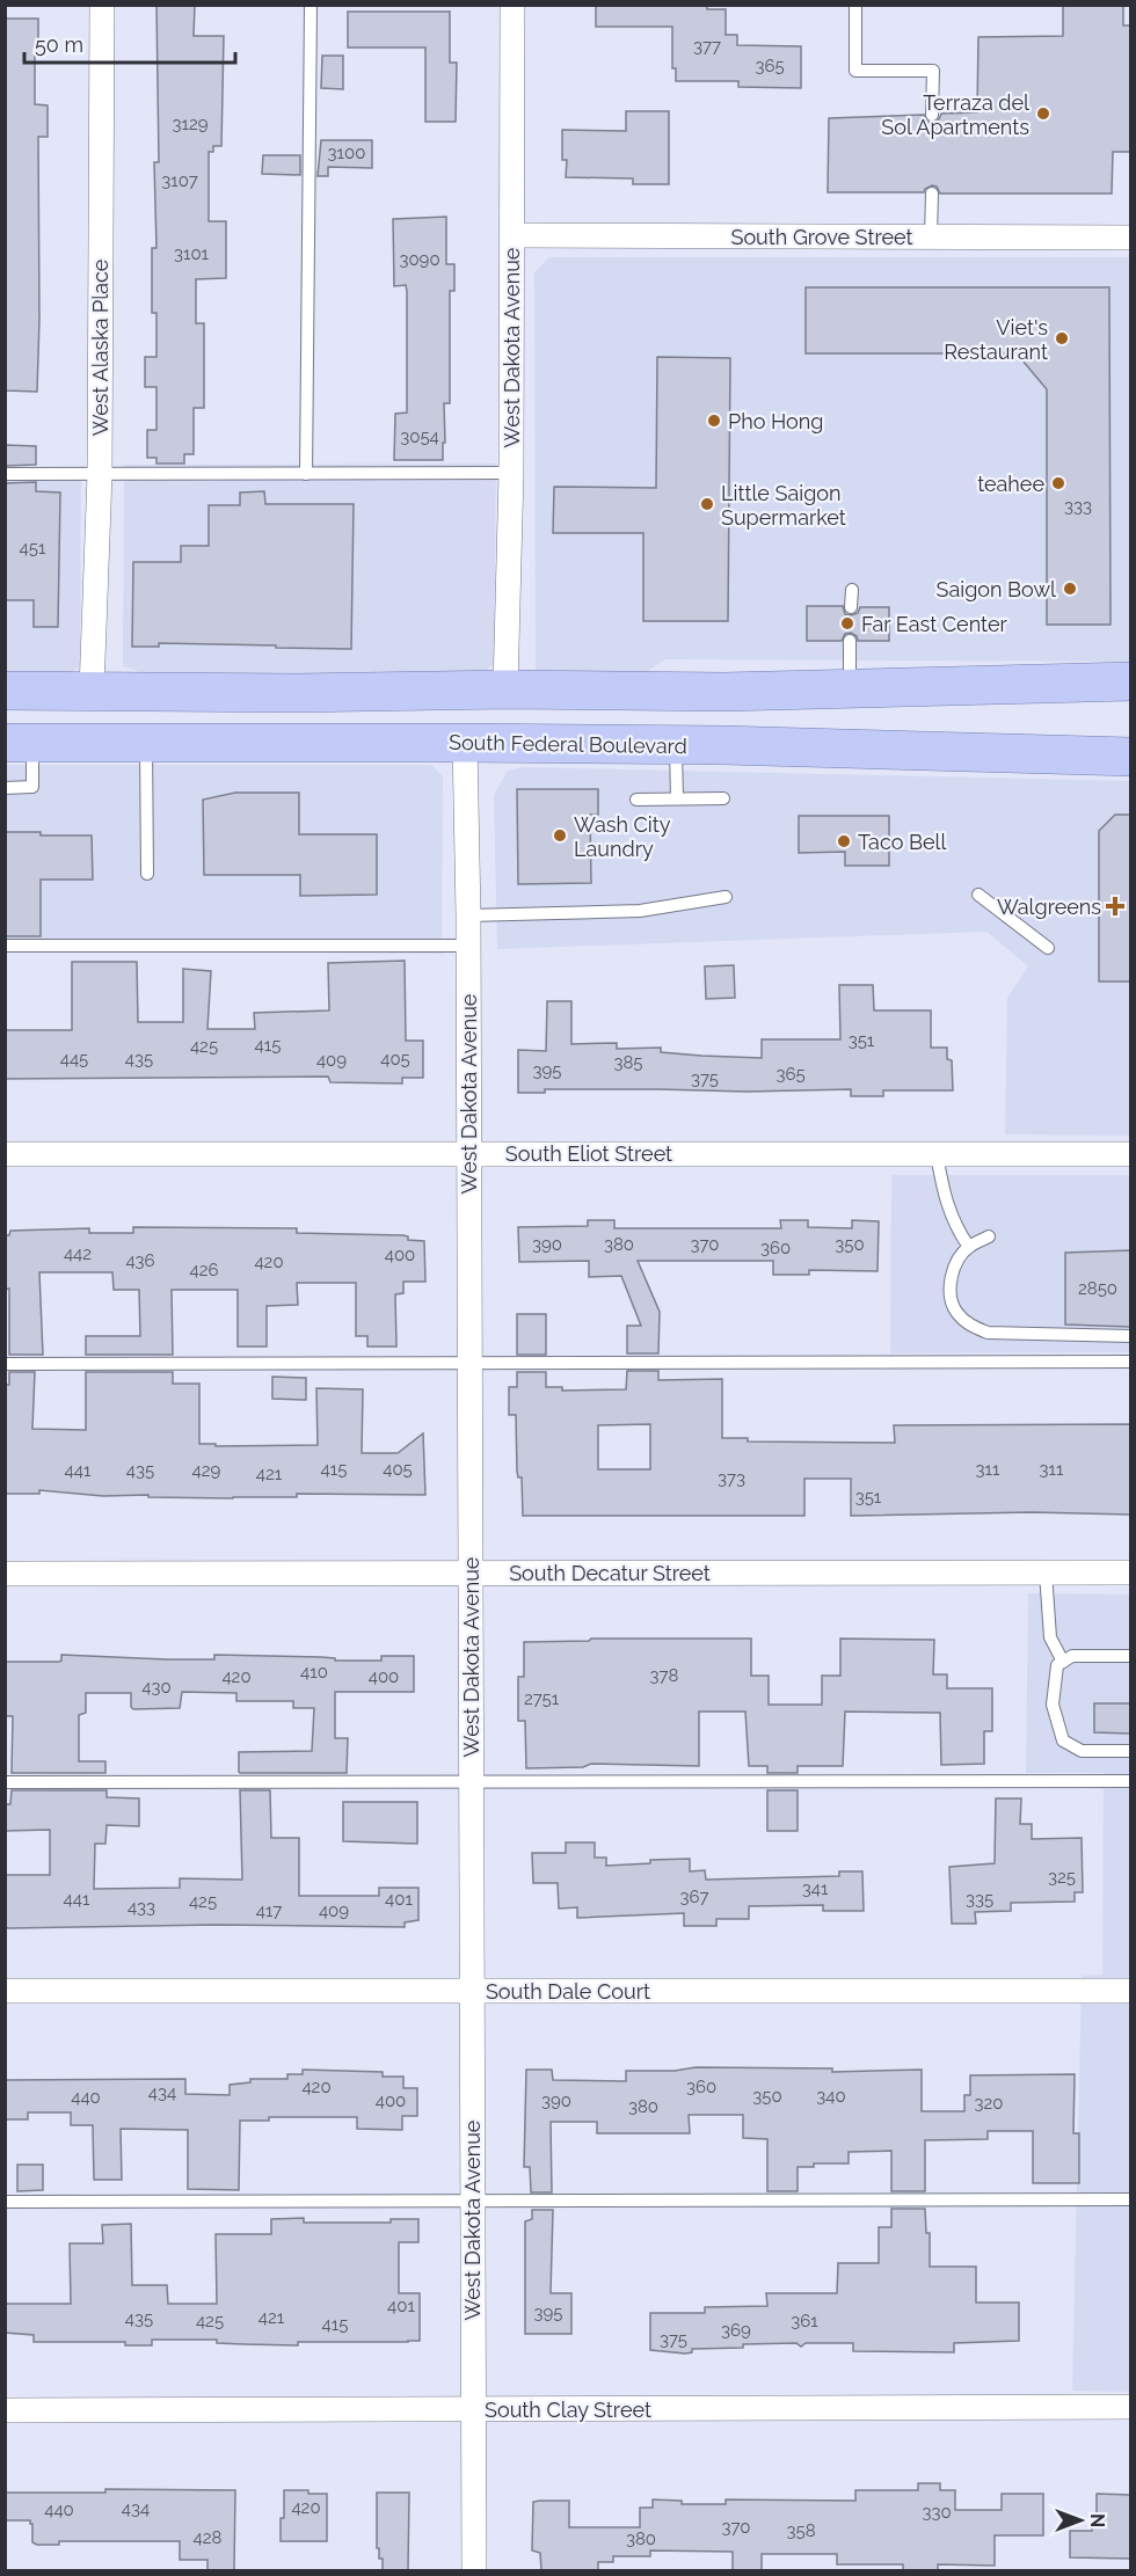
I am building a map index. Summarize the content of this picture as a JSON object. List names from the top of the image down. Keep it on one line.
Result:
{"streets":{"main road":["South Federal Boulevard"],"street":["South Grove Street","West Alaska Place","West Dakota Avenue","South Eliot Street","South Decatur Street","South Dale Court","South Clay Street"]},"crossings":[["South Grove Street","West Dakota Avenue"],["West Dakota Avenue","South Federal Boulevard"],["West Dakota Avenue","South Eliot Street"],["West Dakota Avenue","South Decatur Street"],["West Dakota Avenue","South Dale Court"],["West Dakota Avenue","South Clay Street"]],"places":{"other":["Terraza del Sol Apartments","Viet's Restaurant","Pho Hong","teahee","Little Saigon Supermarket","Saigon Bowl","Far East Center","Wash City Laundry","Taco Bell"],"health":["Walgreens"]},"house_numbers":["377","365","3129","3100","3107","3101","3090","3054","333","451","351","415","425","445","435","405","409","385","395","365","375","390","380","370","350","360","442","400","436","420","426","2850","415","405","311","311","441","435","429","421","373","351","410","378","420","400","430","2751","325","341","367","441","401","335","425","433","417","409","420","360","434","350","340","440","400","390","320","380","401","395","421","435","425","361","415","369","375","420","434","440","330","370","358","428","380"],"scale_bar":"50 m","north":"right"}
